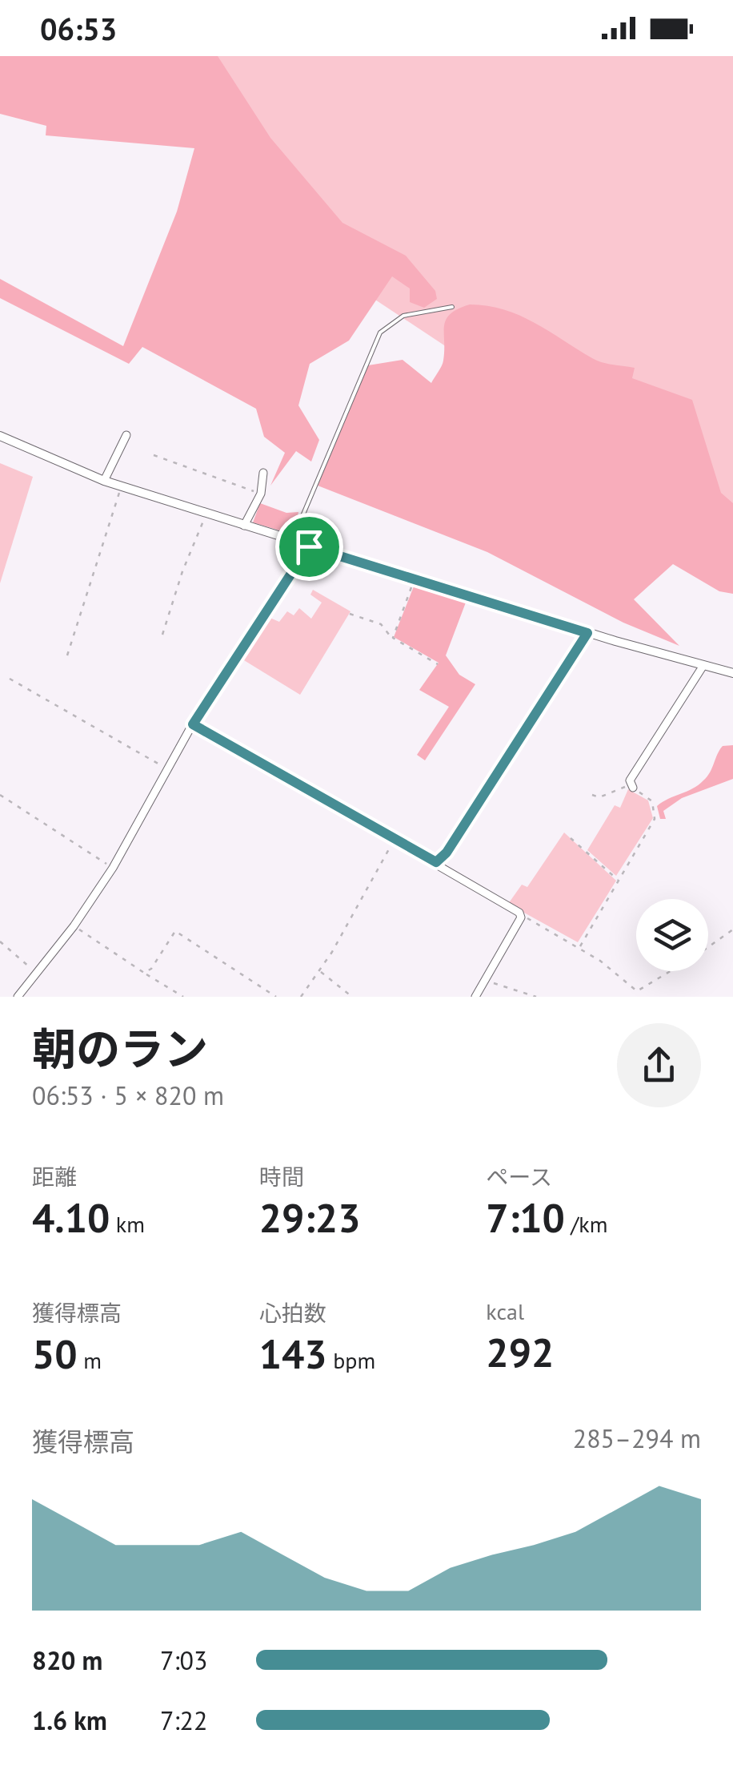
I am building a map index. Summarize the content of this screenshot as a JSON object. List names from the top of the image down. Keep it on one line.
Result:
{"page":{"status":"06:53","heading":["朝のラン","06:53 · 5 × 820 m"],"stats":[["距離","4.10 km"],["時間","29:23"],["ペース","7:10 /km"],["獲得標高","50 m"],["心拍数","143 bpm"],["kcal","292"]],"chart":["獲得標高","285–294 m"],"list":[{"name":"820 m","note":"7:03"},{"name":"1.6 km","note":"7:22"}]}}
